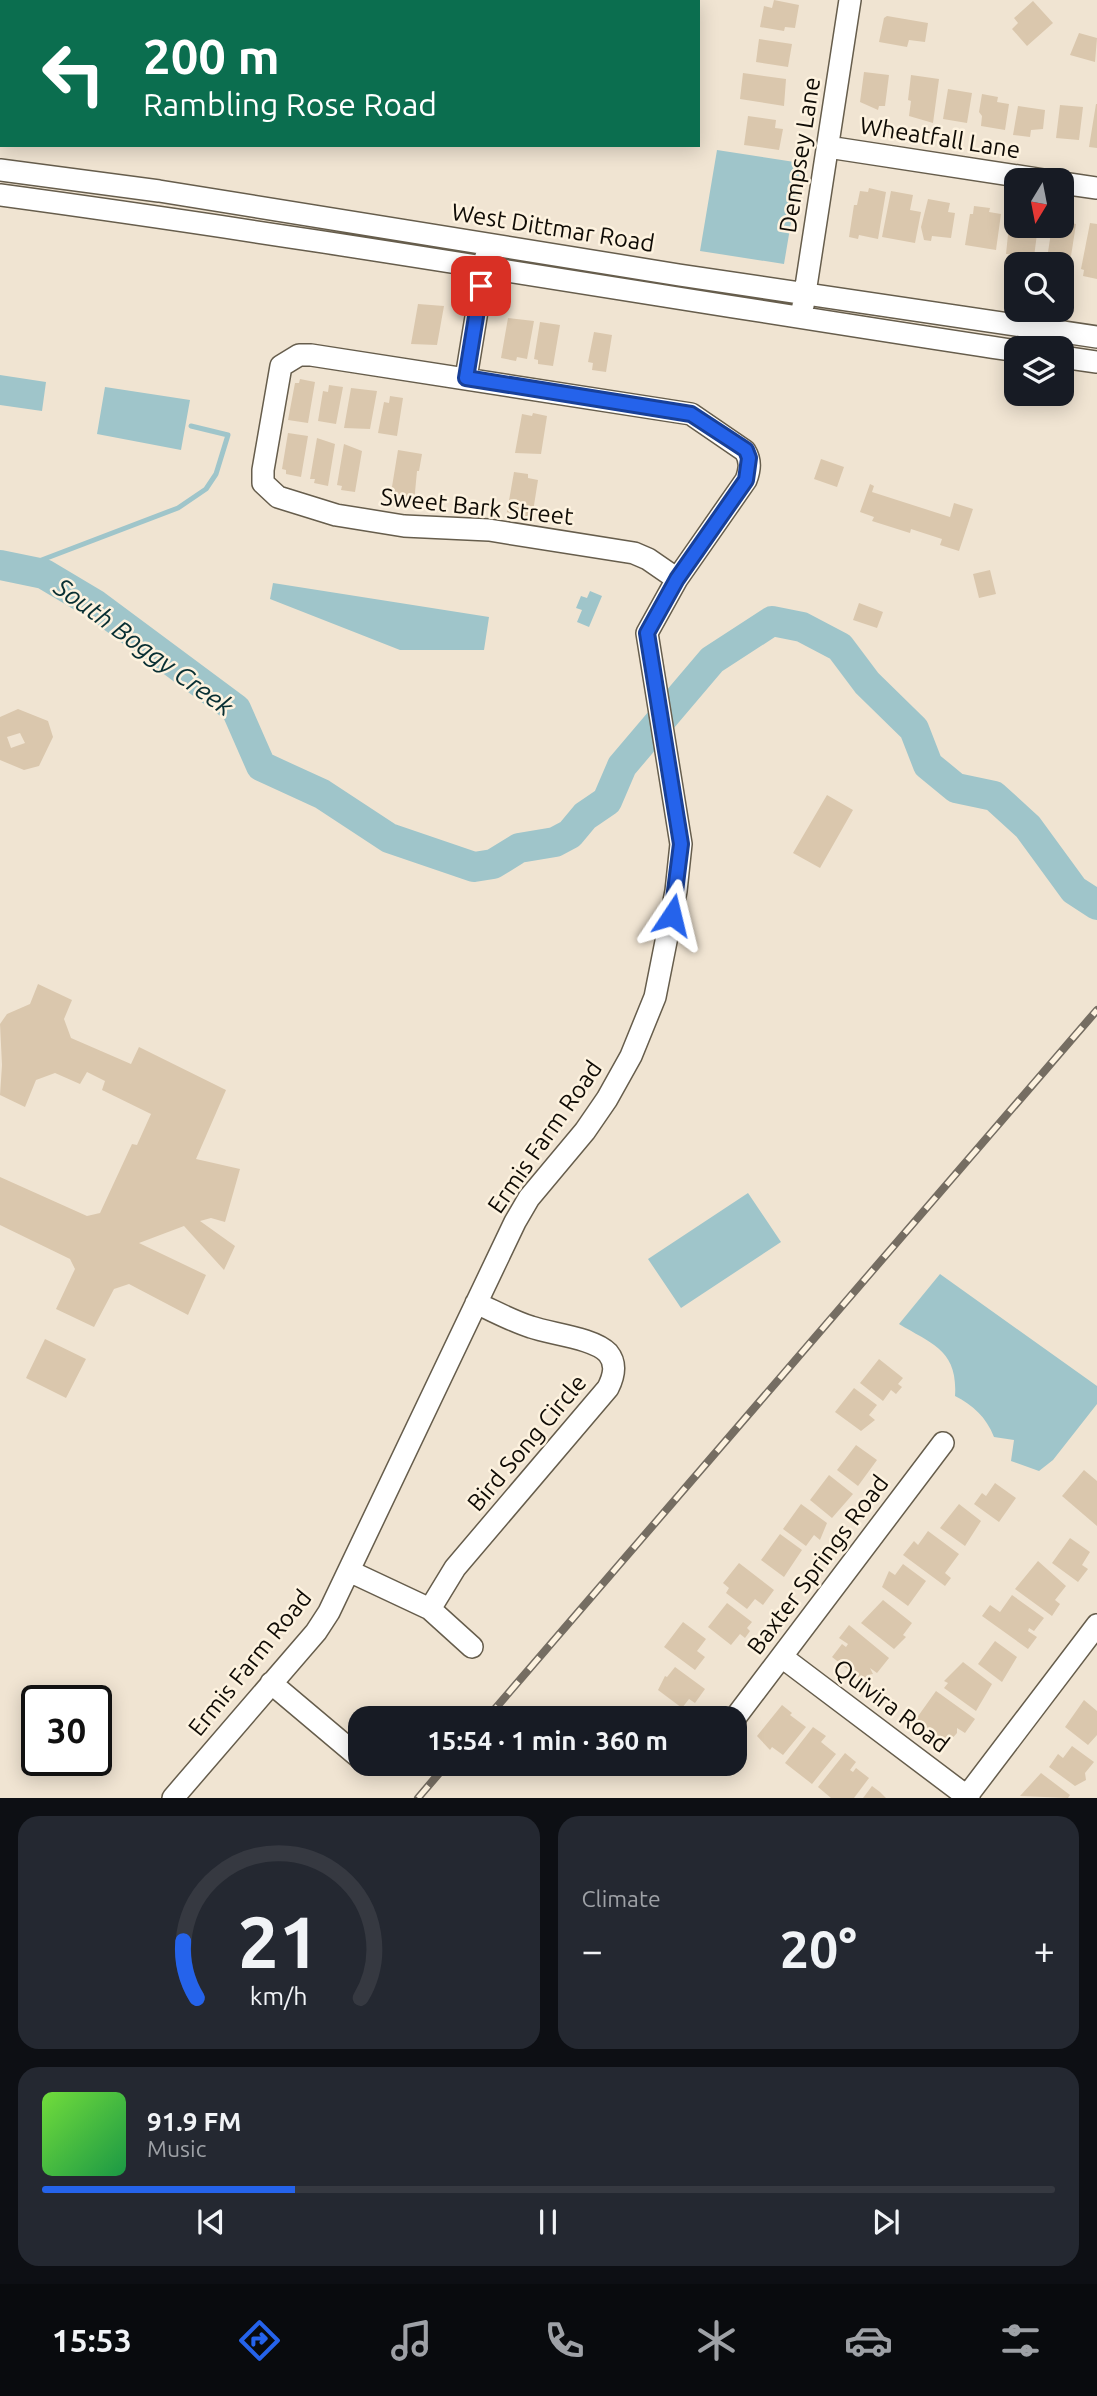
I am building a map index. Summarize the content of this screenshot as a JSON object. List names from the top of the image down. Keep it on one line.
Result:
{"streets":{"street":["Wheatfall Lane","Dempsey Lane","West Dittmar Road","Sweet Bark Street","Ermis Farm Road","Bird Song Circle","Baxter Springs Road","Quivira Road"]},"crossings":[["Wheatfall Lane","Dempsey Lane"],["Dempsey Lane","West Dittmar Road"],["Sweet Bark Street","Ermis Farm Road"],["Ermis Farm Road","Bird Song Circle"],["Baxter Springs Road","Quivira Road"]],"water":["South Boggy Creek"],"north":"bottom","page":{"turn":["200 m","Rambling Rose Road"],"limit":"30","trip":"15:54 · 1 min · 360 m","tile":"Climate","heat":["−","20°","+"],"song":["91.9 FM","Music"],"tabs":"15:53","gauge":["21","km/h"]}}
